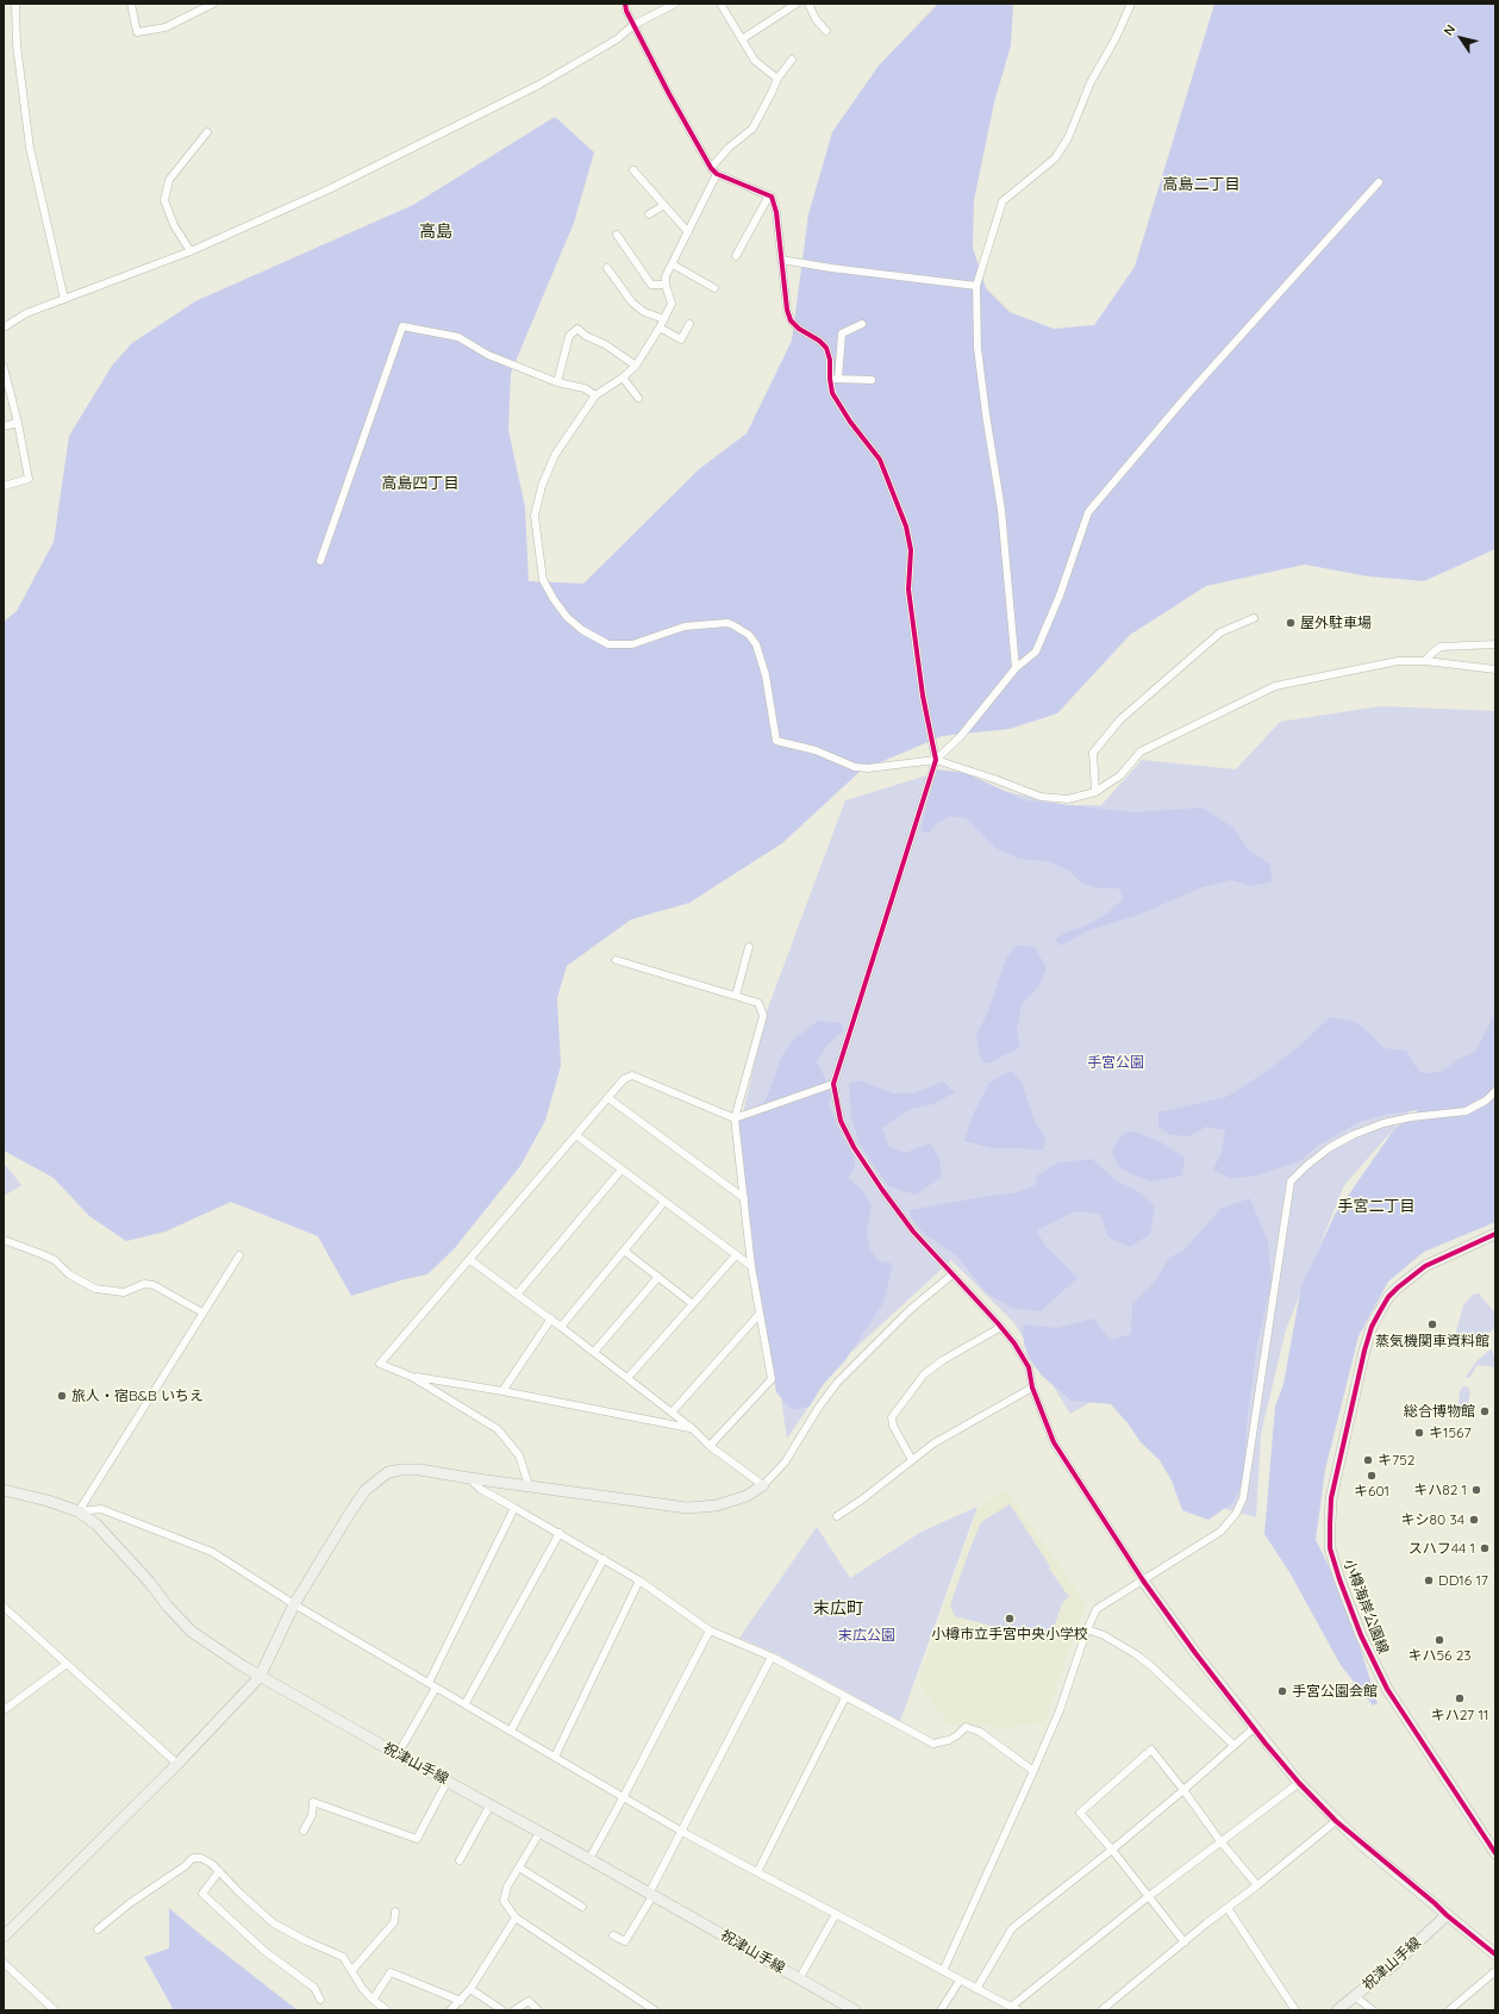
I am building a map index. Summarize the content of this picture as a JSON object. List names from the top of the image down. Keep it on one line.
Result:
{"streets":{"street":["小樽海岸公園線","祝津山手線"]},"districts":["高島二丁目","高島","高島四丁目","手宮二丁目","末広町"],"parks":["手宮公園","末広公園"],"places":["屋外駐車場","蒸気機関車資料館","旅人・宿B&B いちえ","総合博物館","キ1567","キ752","キ601","キハ82 1","キシ80 34","スハフ44 1","DD16 17","小樽市立手宮中央小学校","キハ56 23","手宮公園会館","キハ27 11"],"north":"top left"}
